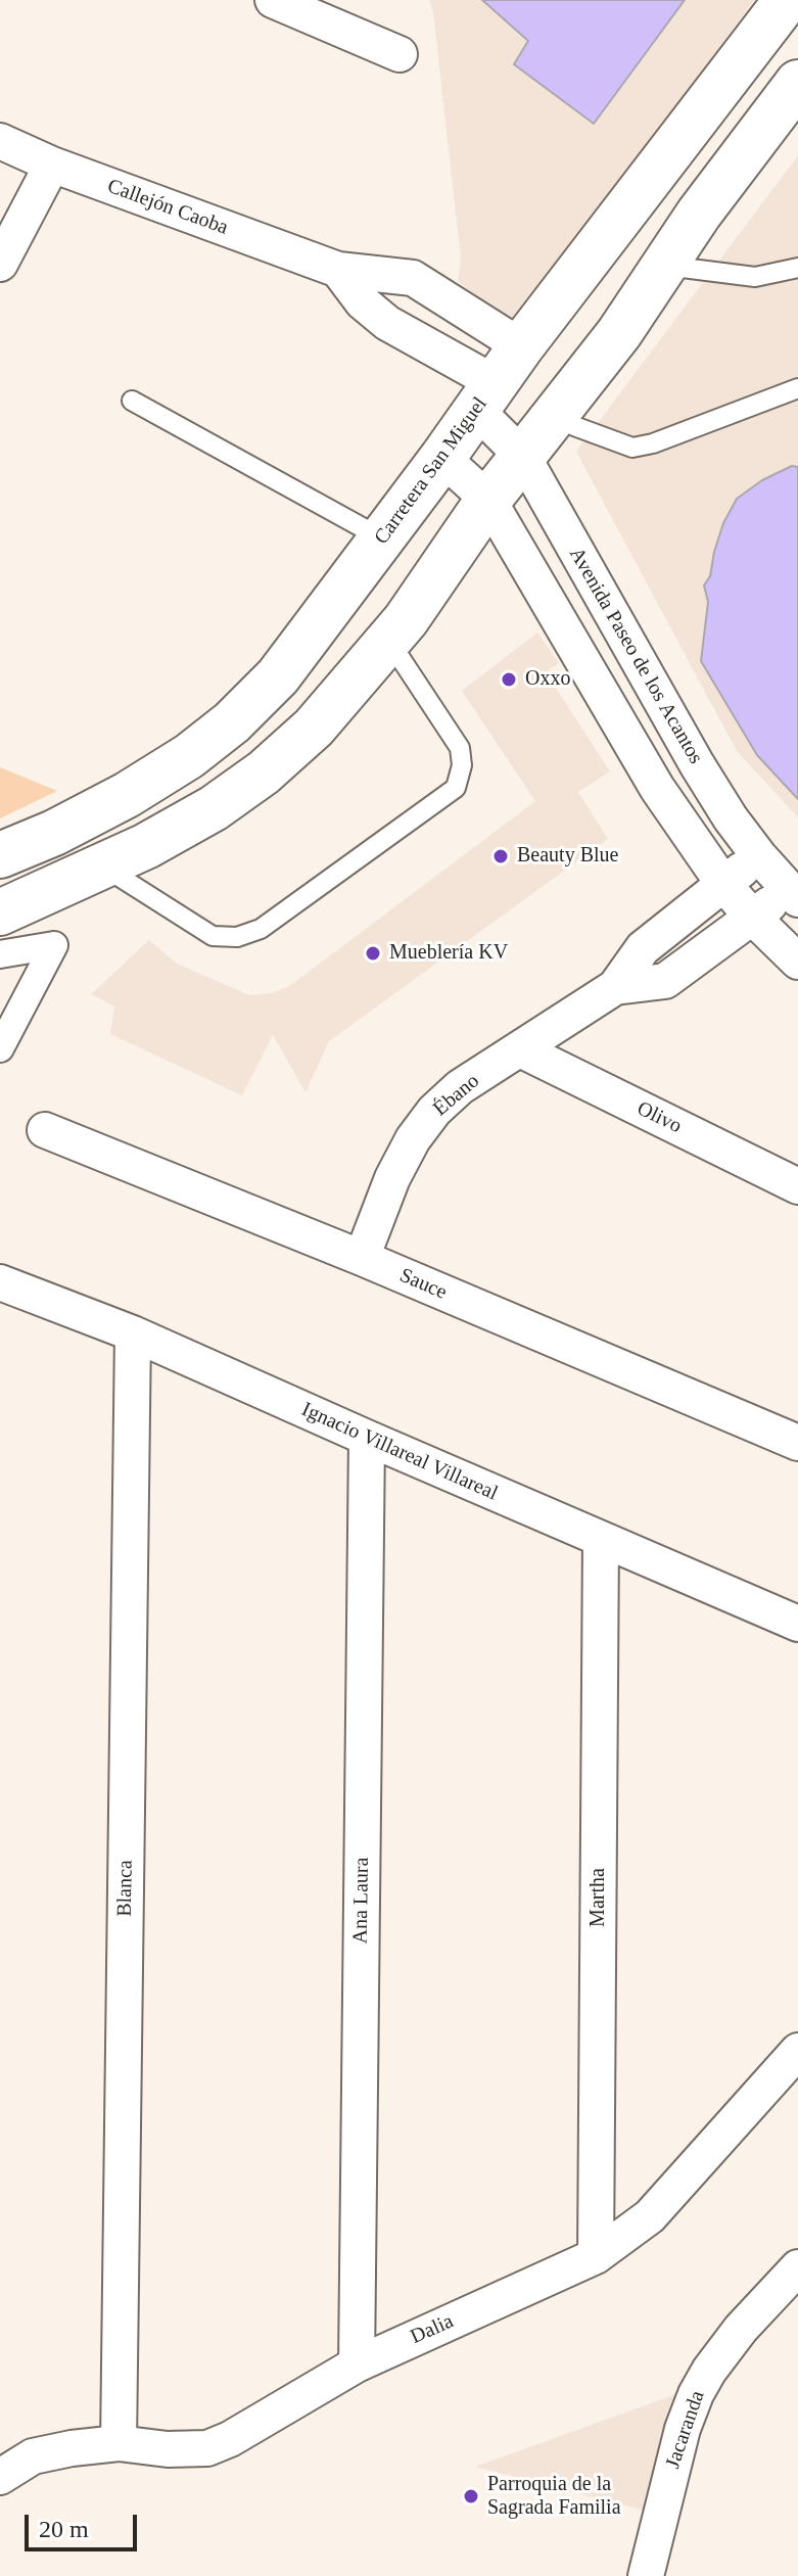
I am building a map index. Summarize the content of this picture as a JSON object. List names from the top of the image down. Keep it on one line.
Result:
{"streets":{"main road":["Carretera San Miguel"],"street":["Callejón Caoba","Avenida Paseo de los Acantos","Ébano","Olivo","Sauce","Ignacio Villareal Villareal","Blanca","Martha","Ana Laura","Dalia","Jacaranda"]},"crossings":[["Callejón Caoba","Carretera San Miguel"],["Carretera San Miguel","Avenida Paseo de los Acantos"],["Avenida Paseo de los Acantos","Ébano"],["Ébano","Olivo"],["Ébano","Sauce"],["Ignacio Villareal Villareal","Blanca"],["Ignacio Villareal Villareal","Martha"],["Ignacio Villareal Villareal","Ana Laura"],["Blanca","Dalia"],["Martha","Dalia"],["Ana Laura","Dalia"]],"places":["Oxxo","Beauty Blue","Mueblería KV","Parroquia de la Sagrada Familia"],"scale_bar":"20 m"}
